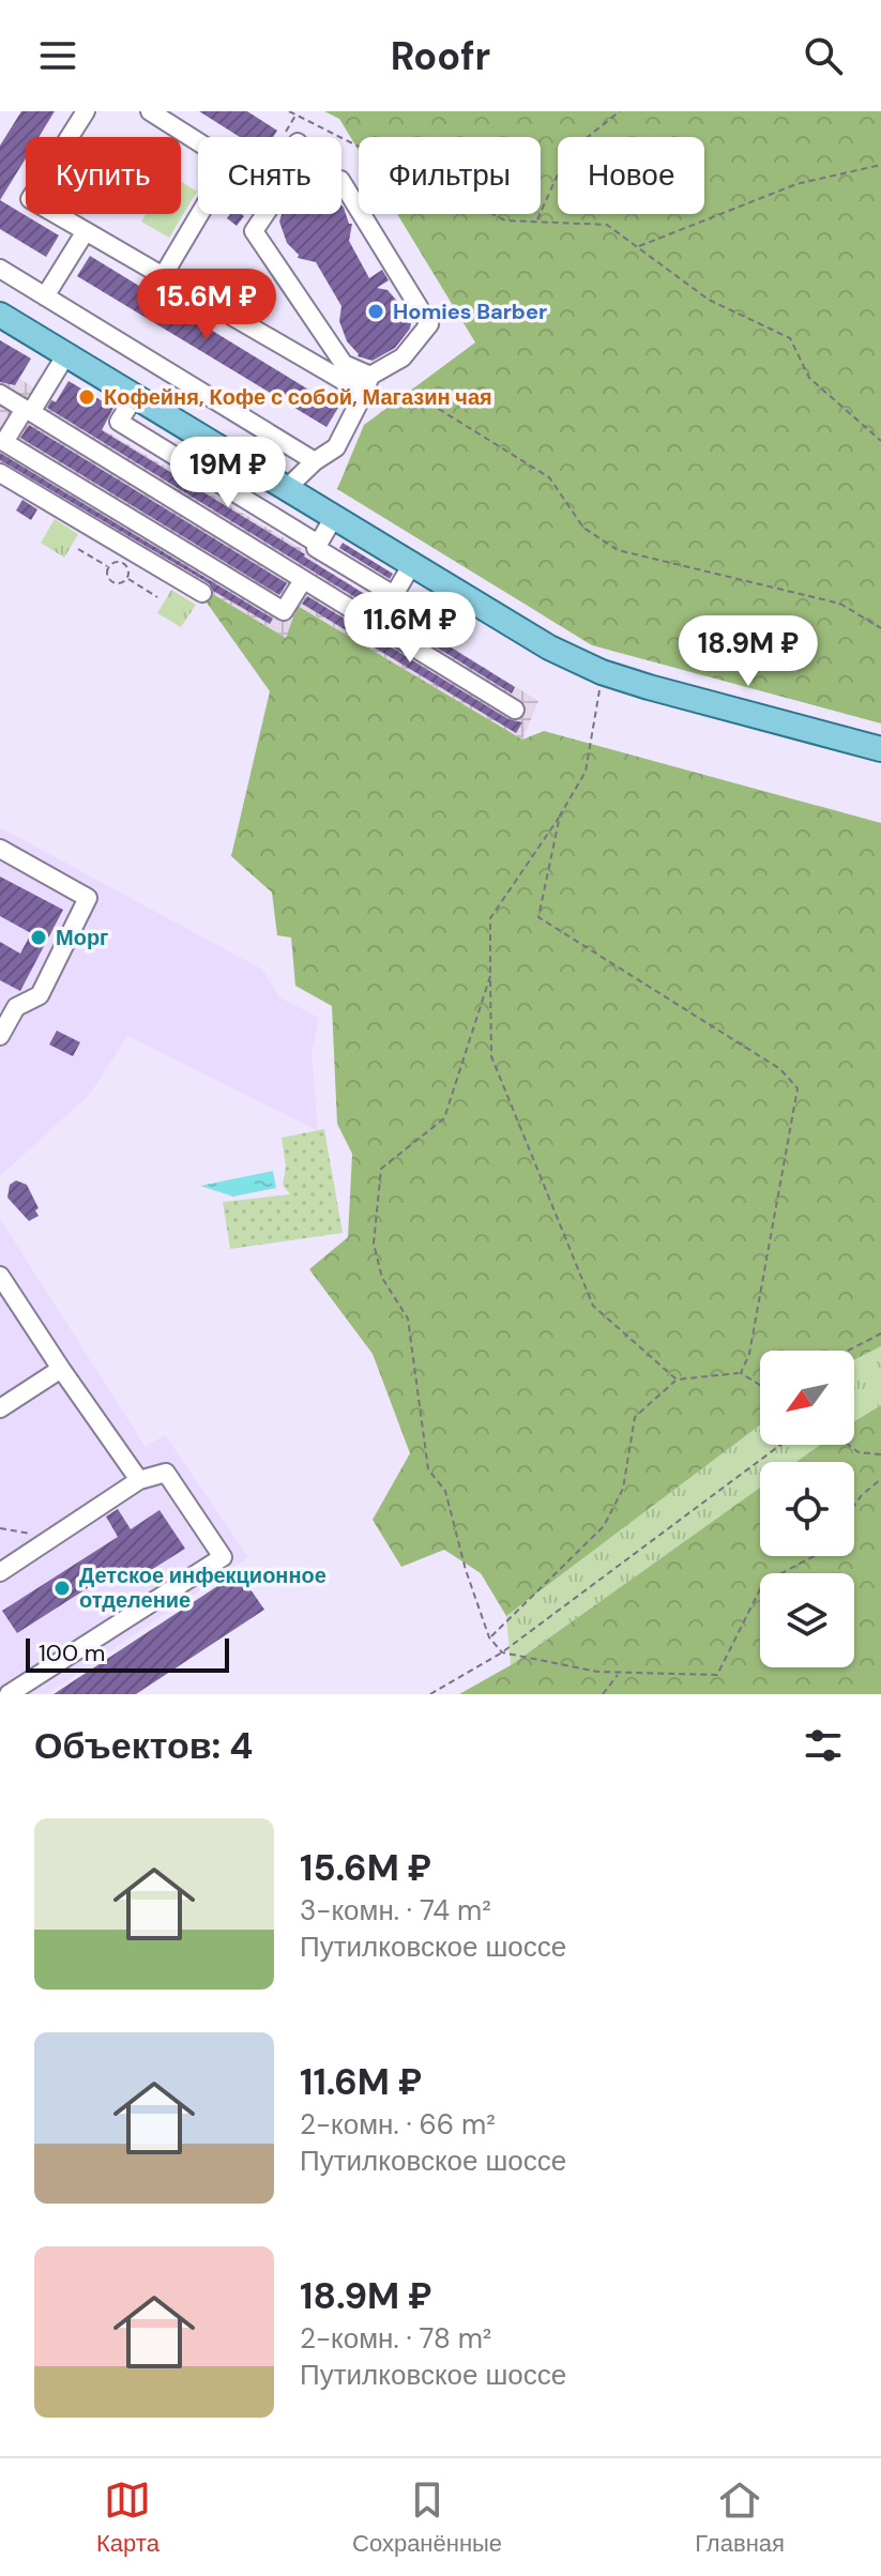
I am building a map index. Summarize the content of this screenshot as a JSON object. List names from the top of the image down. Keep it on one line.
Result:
{"places":["Homies Barber","Кофейня, Кофе с собой, Магазин чая","Морг","Детское инфекционное отделение"],"scale_bar":"100 m","north":"bottom left","page":{"header":"Roofr","chip":["Купить","Снять","Фильтры","Новое"],"price":["15.6M ₽","19M ₽","11.6M ₽","18.9M ₽"],"scale":"100 m","heading":"Объектов: 4","list":[{"name":"15.6M ₽","note":"3-комн. · 74 m² · Путилковское шоссе"},{"name":"11.6M ₽","note":"2-комн. · 66 m² · Путилковское шоссе"},{"name":"18.9M ₽","note":"2-комн. · 78 m² · Путилковское шоссе"}],"tabs":["Карта","Сохранённые","Главная"]}}
